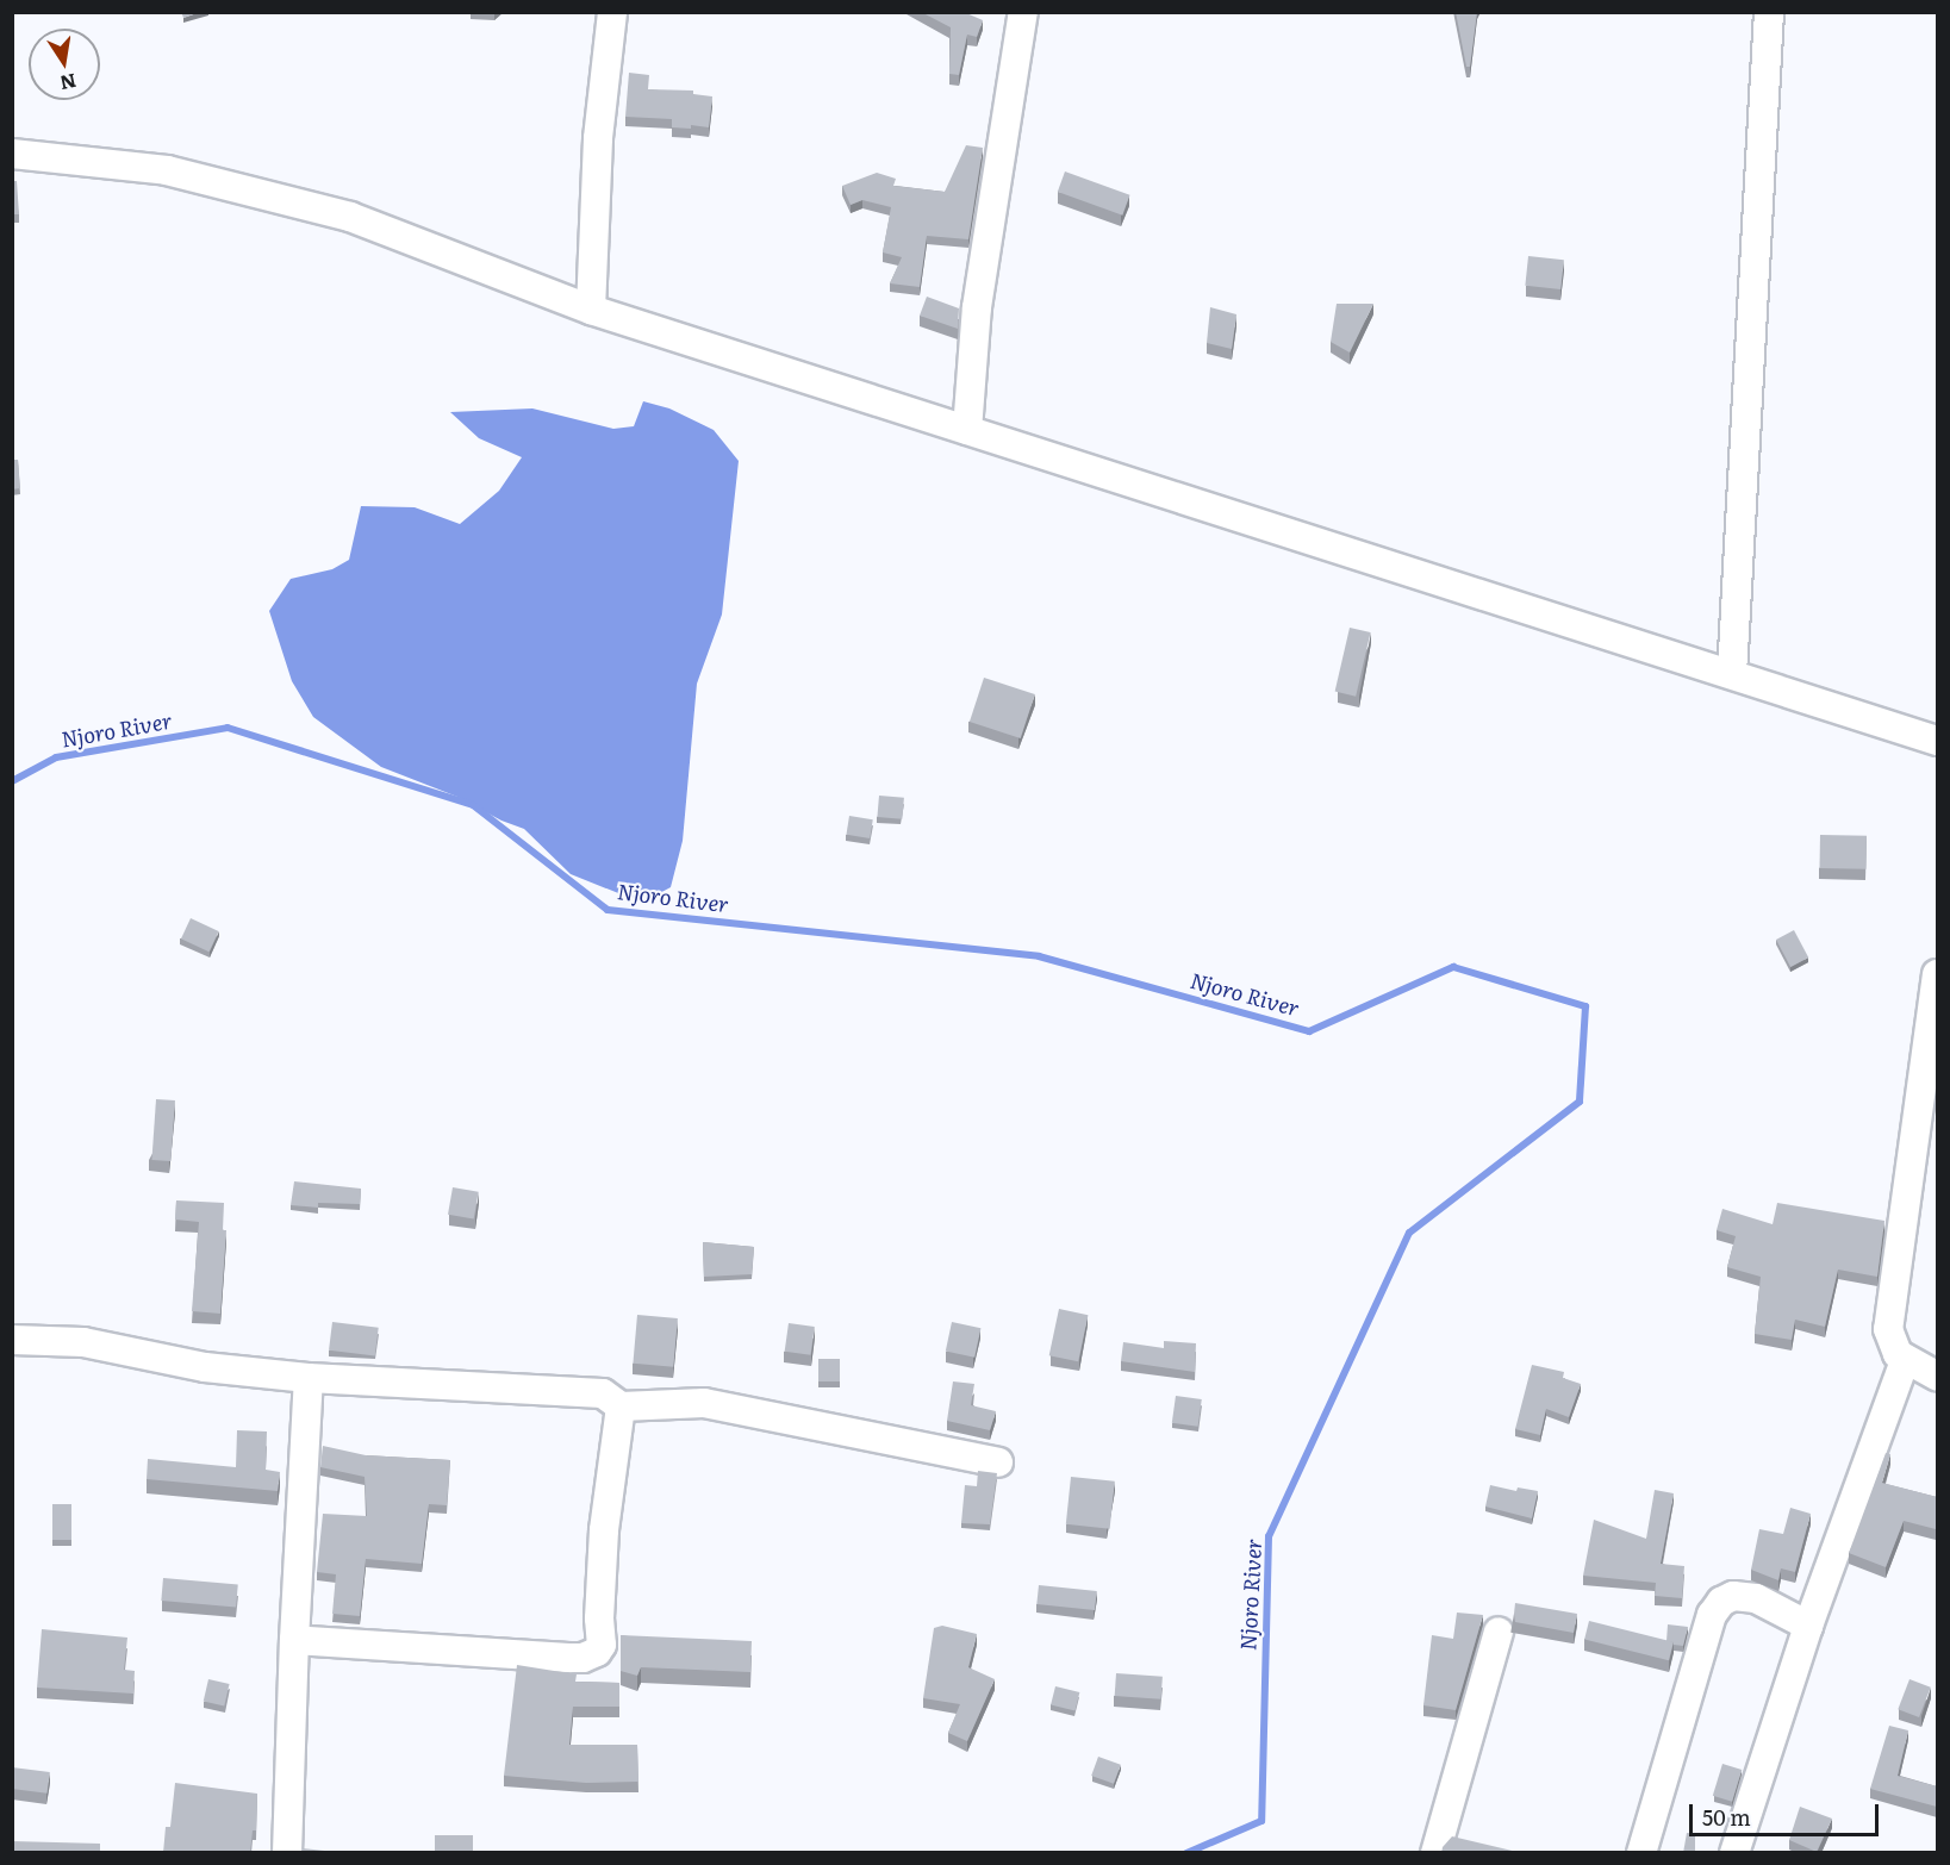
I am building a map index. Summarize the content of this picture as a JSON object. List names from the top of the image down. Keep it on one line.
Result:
{"water":["Njoro River"],"scale_bar":"50 m","north":"bottom"}
